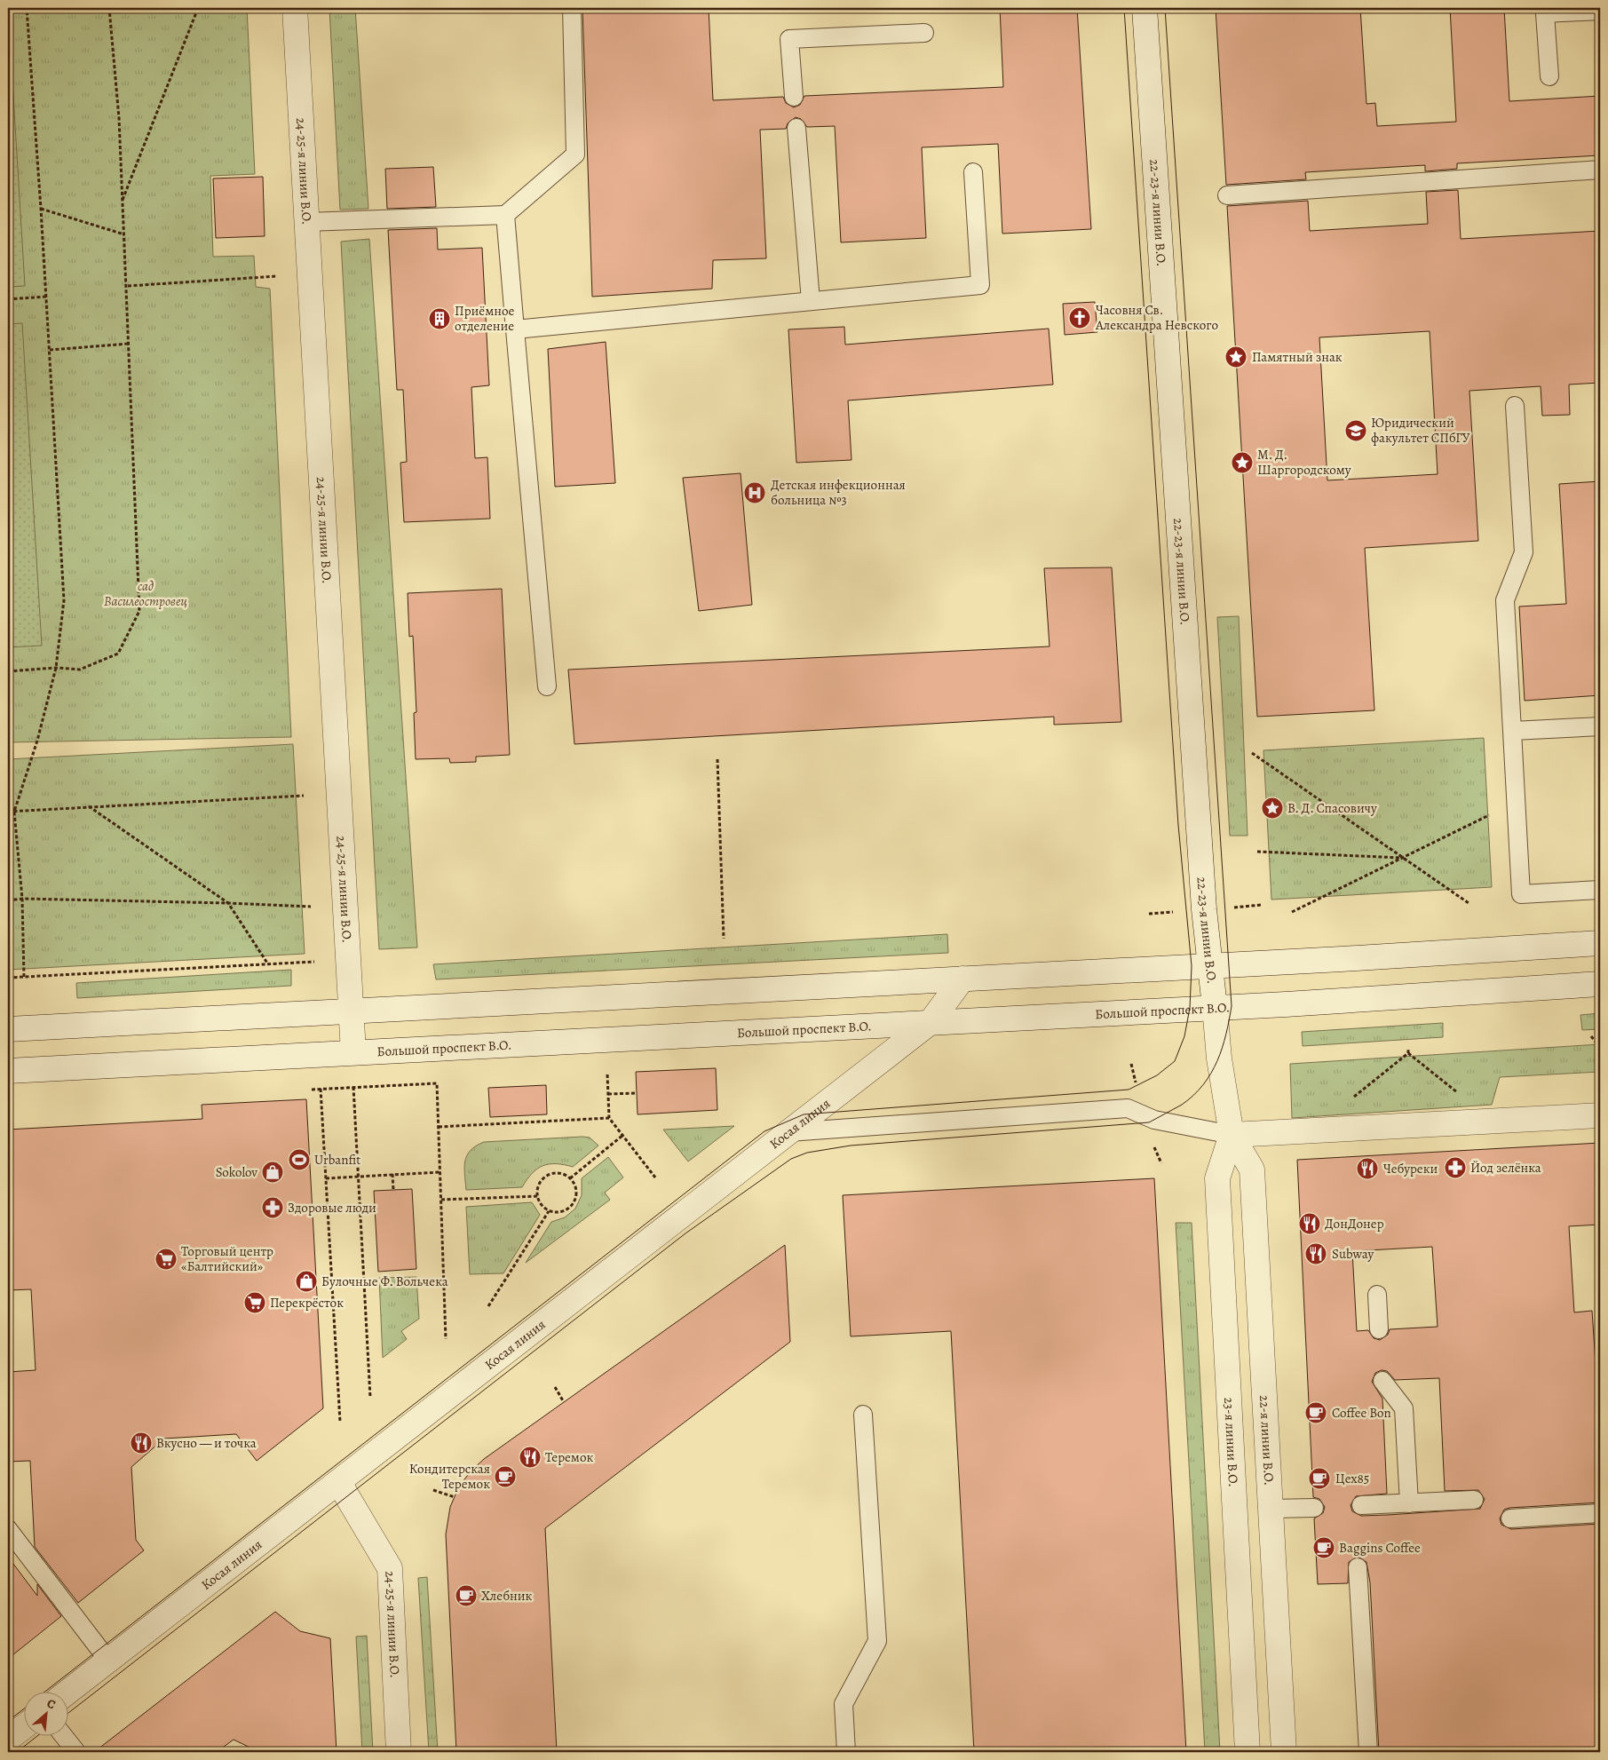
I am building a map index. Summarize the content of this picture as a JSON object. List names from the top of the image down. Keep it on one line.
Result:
{"streets":{"street":["24-25-я линии В.О.","22-23-я линии В.О.","Большой проспект В.О.","Косая линия","22-я линии В.О.","23-я линии В.О."]},"crossings":[["24-25-я линии В.О.","Большой проспект В.О."],["24-25-я линии В.О.","Косая линия"],["22-23-я линии В.О.","Большой проспект В.О."],["22-23-я линии В.О.","22-я линии В.О."],["22-23-я линии В.О.","23-я линии В.О."],["Большой проспект В.О.","Косая линия"],["22-я линии В.О.","23-я линии В.О."]],"parks":["сад Василеостровец"],"places":{"church":["Часовня Св. Александра Невского"],"building":["Приёмное отделение"],"place":["Памятный знак","М. Д. Шаргородскому","В. Д. Спасовичу"],"school or university":["Юридический факультет СПбГУ"],"hospital":["Детская инфекционная больница №3"],"sports":["Urbanfit"],"pharmacy":["Йод зелёнка","Здоровые люди"],"restaurant":["Чебуреки","ДонДонер","Subway","Вкусно — и точка","Теремок"],"shop":["Sokolov","Булочные Ф. Вольчека"],"supermarket":["Торговый центр «Балтийский»","Перекрёсток"],"cafe":["Coffee Bon","Кондитерская Теремок","Цех85","Baggins Coffee","Хлебник"]},"north":"top right"}
